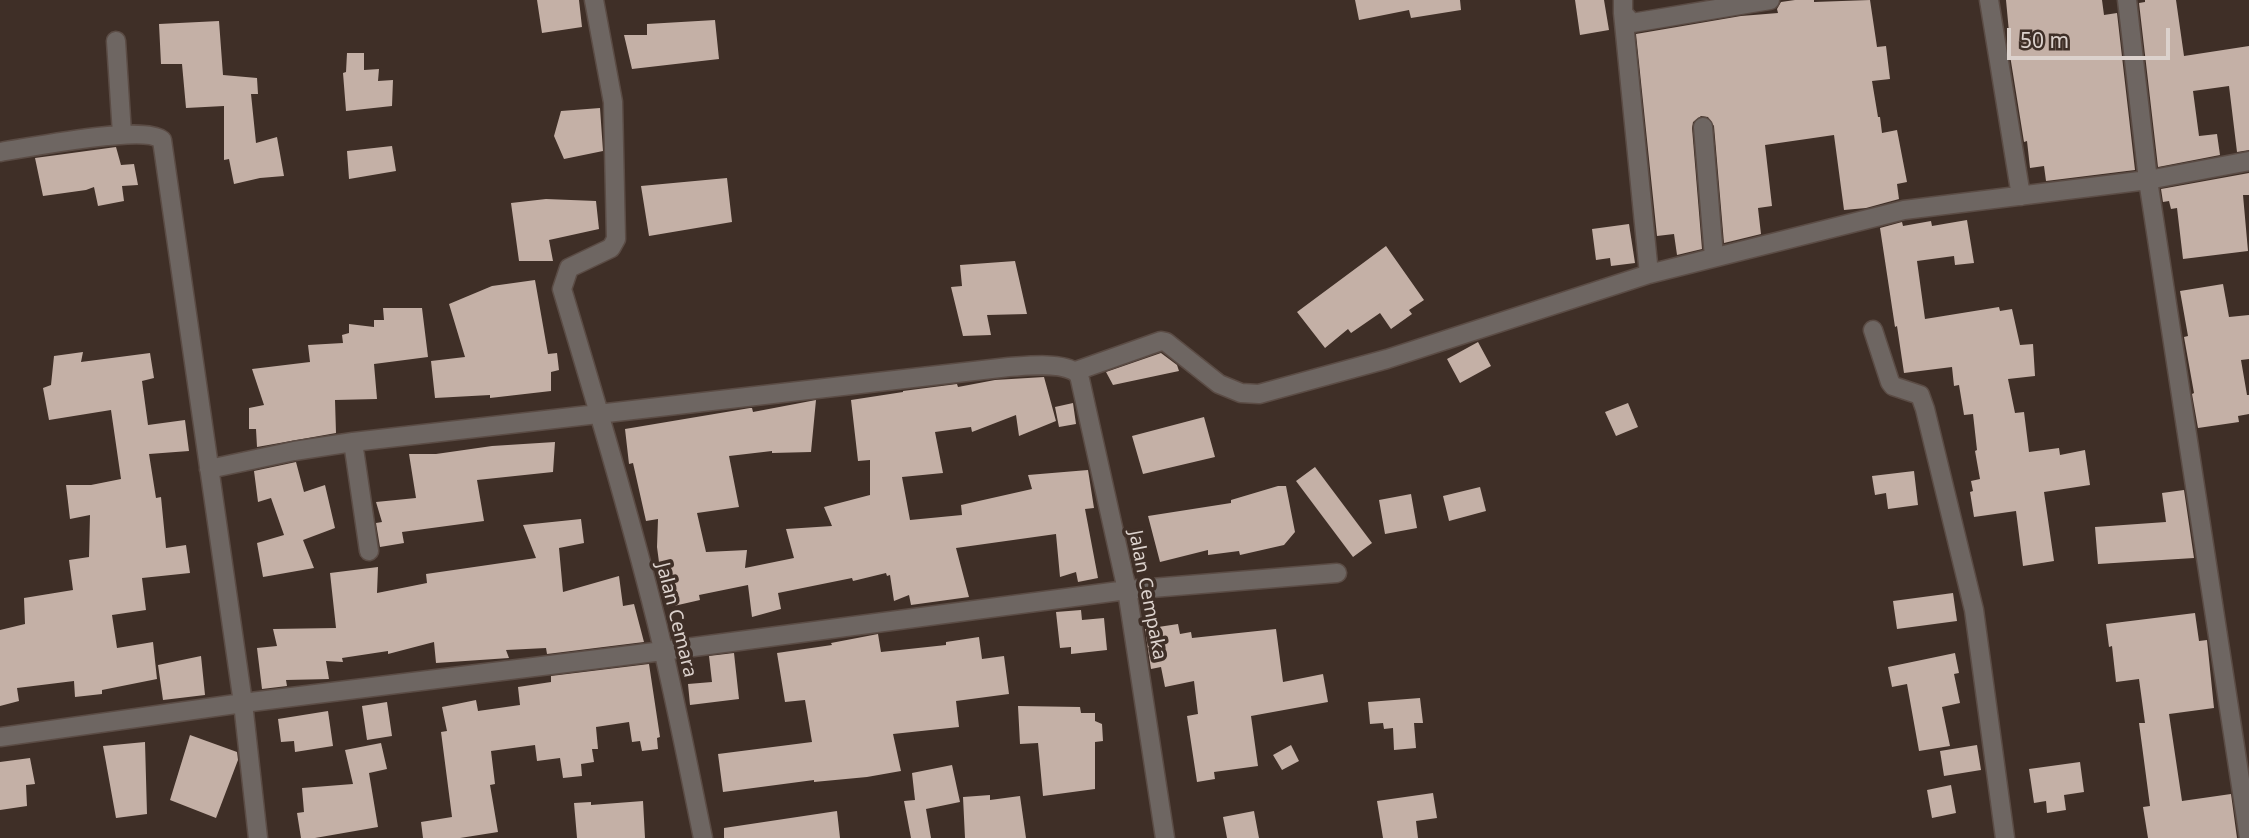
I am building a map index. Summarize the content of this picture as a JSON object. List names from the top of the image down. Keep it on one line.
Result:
{"streets":{"street":["Jalan Cempaka","Jalan Cemara"]},"scale_bar":"50 m"}
